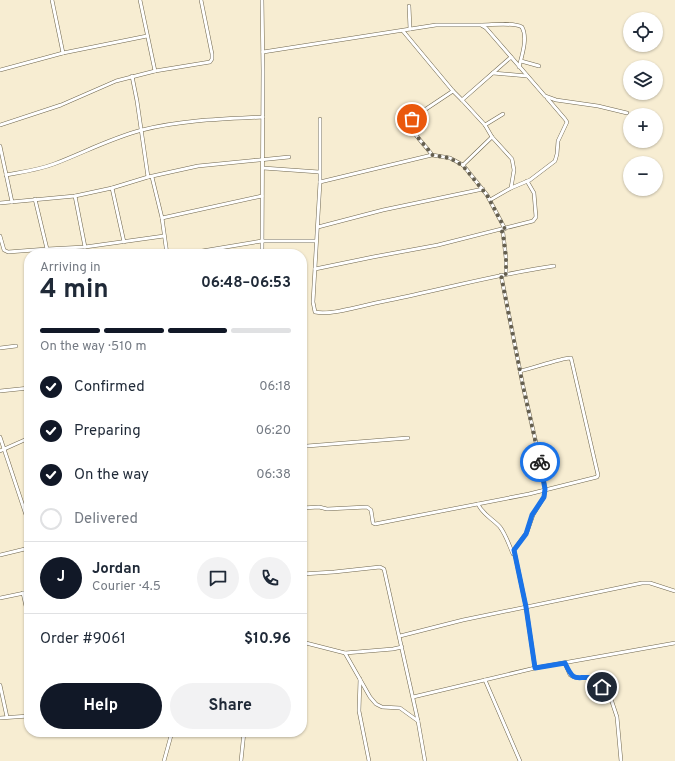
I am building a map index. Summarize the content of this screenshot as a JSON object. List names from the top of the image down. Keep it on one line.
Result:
{"page":{"map_buttons":["+","−"],"heading":["4 min","Arriving in","06:48–06:53"],"panel":["Jordan","Courier · 4.5","Order #9061","$10.96"],"bar":"On the way · 510 m","list":[["Confirmed","06:18"],["Preparing","06:20"],["On the way","06:38"],"Delivered"],"round":"J","buttons":["Help","Share"]}}
